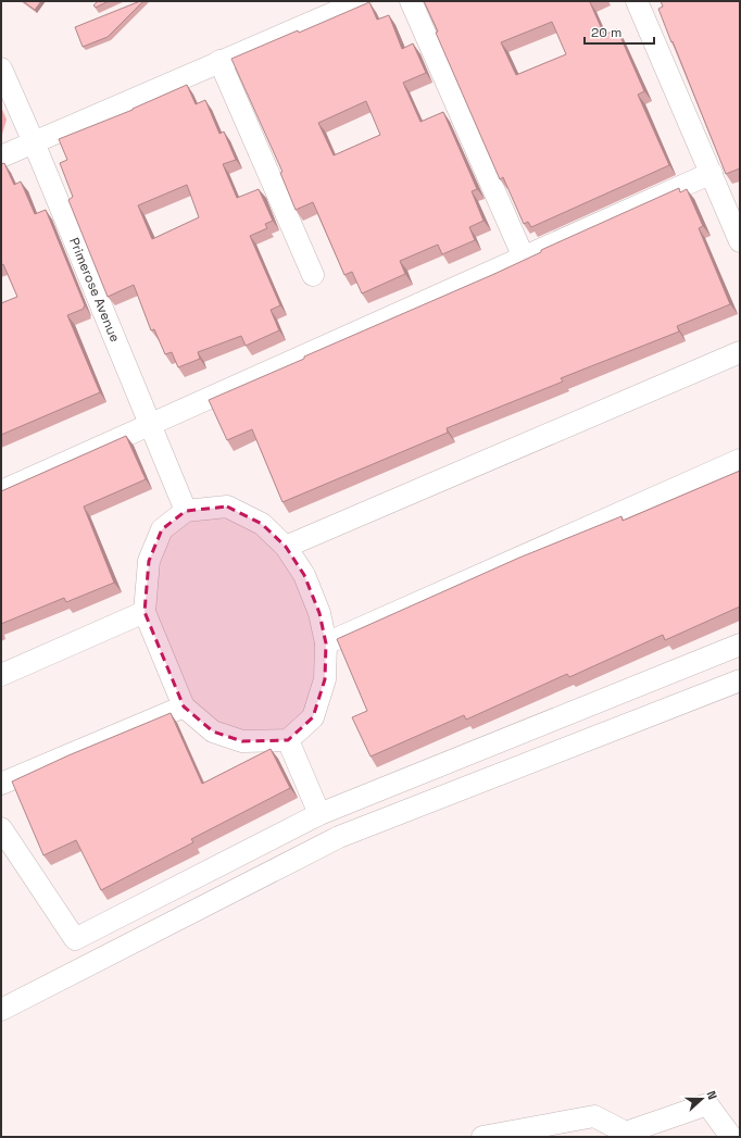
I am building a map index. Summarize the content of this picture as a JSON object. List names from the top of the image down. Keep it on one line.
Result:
{"streets":{"street":["Primerose Avenue"]},"scale_bar":"20 m","north":"right"}
